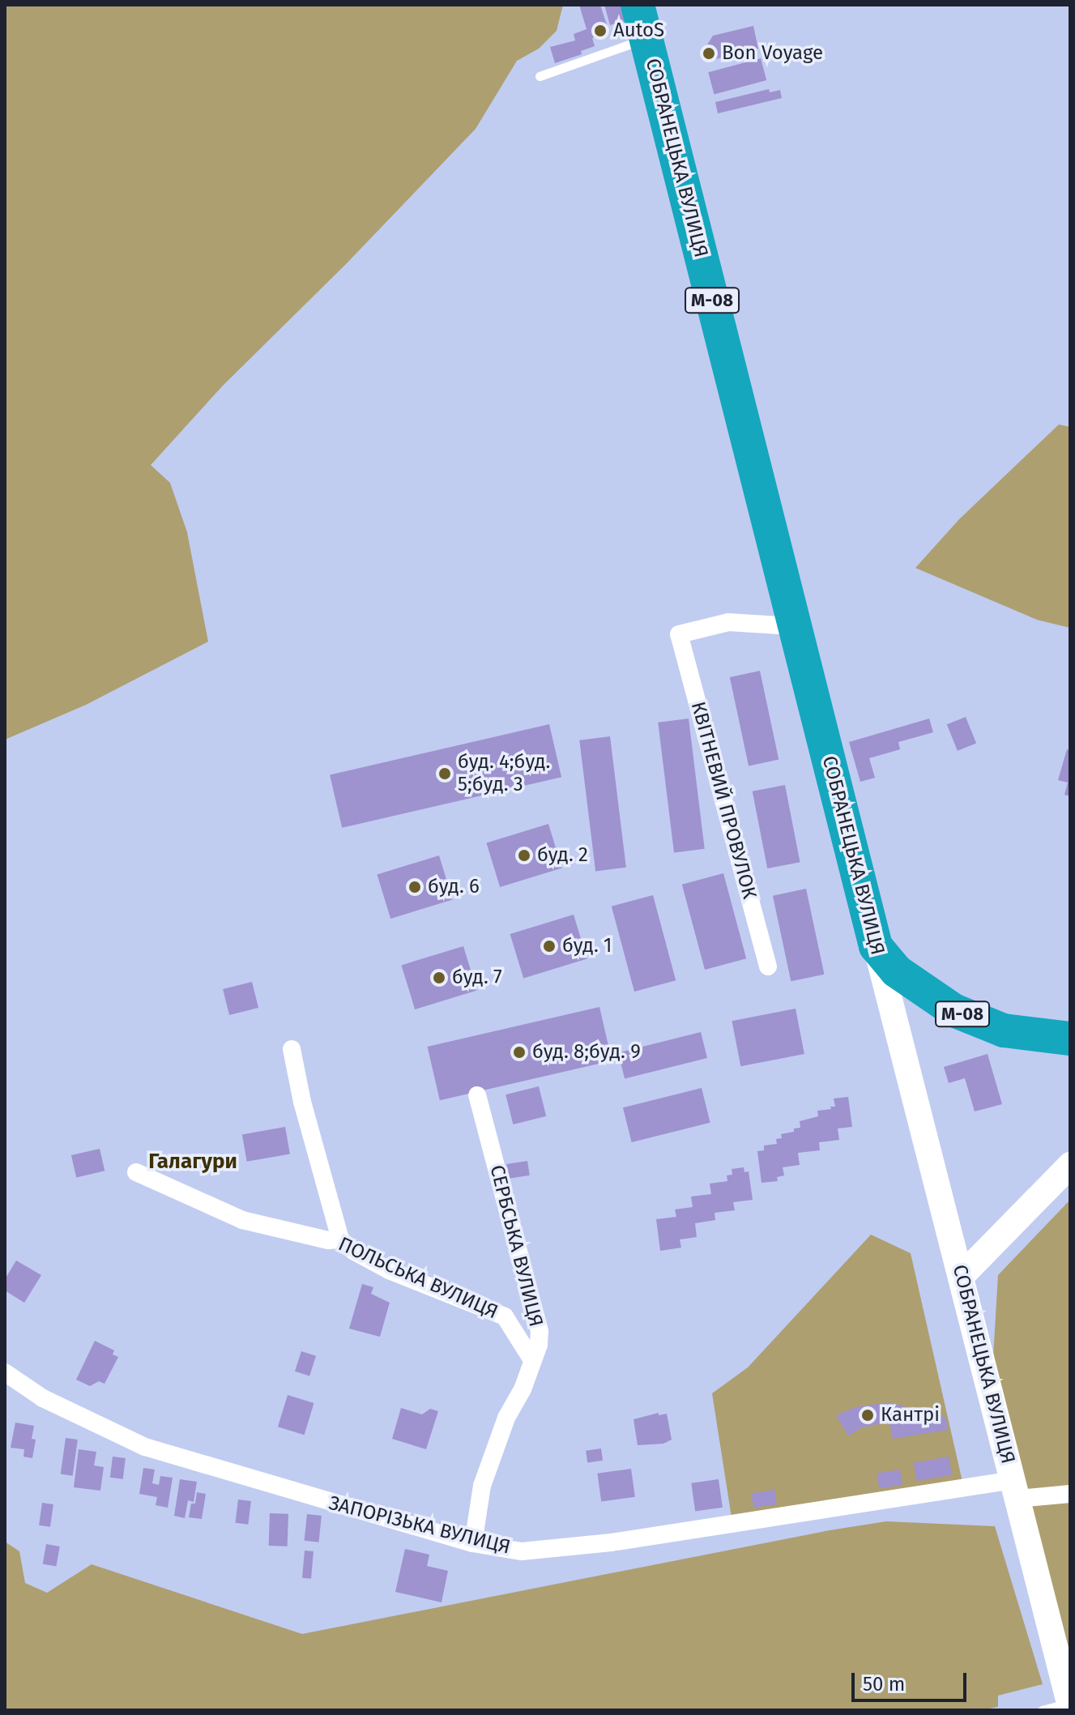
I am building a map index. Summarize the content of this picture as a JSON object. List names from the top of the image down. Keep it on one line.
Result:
{"streets":{"highway":["СОБРАНЕЦЬКА ВУЛИЦЯ","М-08"],"street":["КВІТНЕВИЙ ПРОВУЛОК","СЕРБСЬКА ВУЛИЦЯ","ПОЛЬСЬКА ВУЛИЦЯ","ЗАПОРІЗЬКА ВУЛИЦЯ"]},"crossings":[["СОБРАНЕЦЬКА ВУЛИЦЯ","М-08"],["СОБРАНЕЦЬКА ВУЛИЦЯ","КВІТНЕВИЙ ПРОВУЛОК"],["СОБРАНЕЦЬКА ВУЛИЦЯ","ЗАПОРІЗЬКА ВУЛИЦЯ"],["СЕРБСЬКА ВУЛИЦЯ","ПОЛЬСЬКА ВУЛИЦЯ"],["СЕРБСЬКА ВУЛИЦЯ","ЗАПОРІЗЬКА ВУЛИЦЯ"]],"districts":["Галагури"],"places":["AutoS","Bon Voyage","буд. 4;буд. 5;буд. 3","буд. 2","буд. 6","буд. 1","буд. 7","буд. 8;буд. 9","Кантрі"],"scale_bar":"50 m"}
